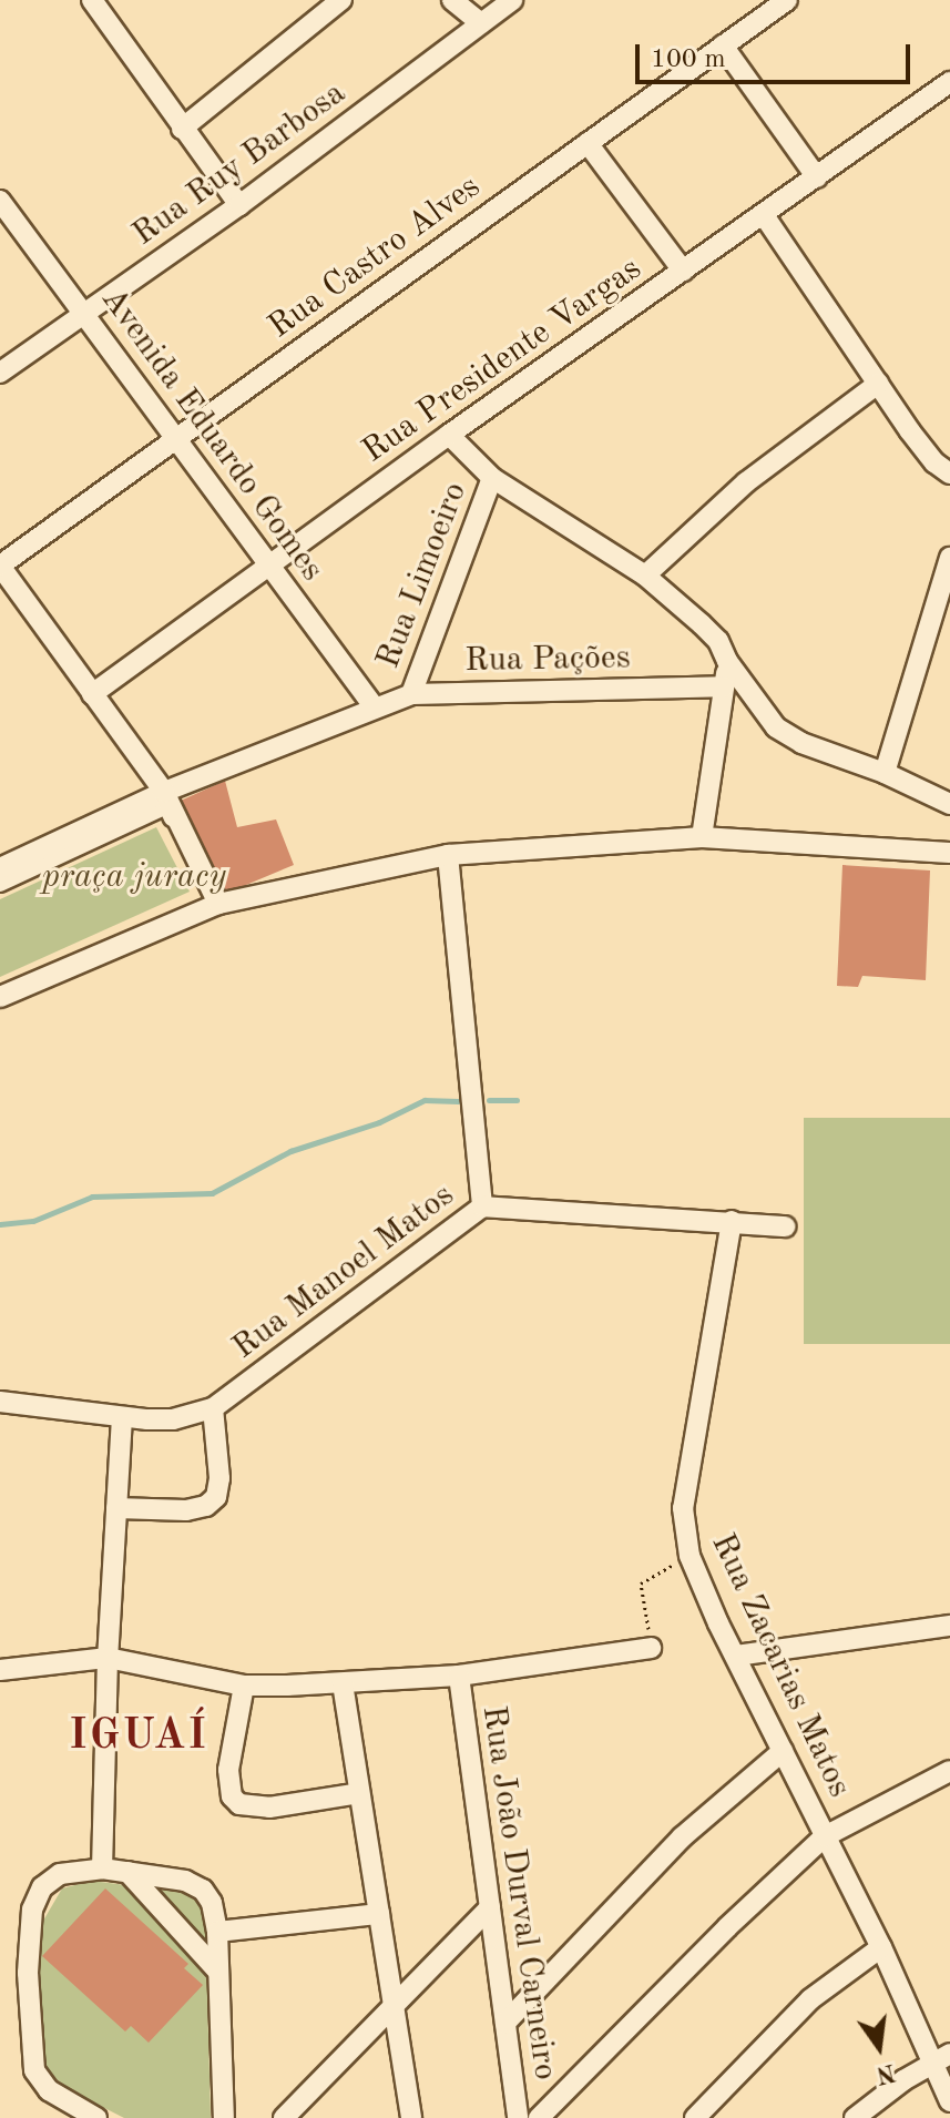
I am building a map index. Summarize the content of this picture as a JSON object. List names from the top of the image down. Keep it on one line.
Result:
{"streets":{"street":["Rua Ruy Barbosa","Rua Castro Alves","Rua Presidente Vargas","Avenida Eduardo Gomes","Rua Limoeiro","Rua Pações","Rua Manoel Matos","Rua Zacarias Matos","Rua João Durval Carneiro"]},"crossings":[["Rua Ruy Barbosa","Avenida Eduardo Gomes"],["Rua Castro Alves","Avenida Eduardo Gomes"],["Rua Presidente Vargas","Avenida Eduardo Gomes"],["Avenida Eduardo Gomes","Rua Pações"],["Rua Limoeiro","Rua Pações"],["Rua Manoel Matos","Rua Zacarias Matos"]],"districts":["IGUAÍ"],"parks":["praça juracy"],"scale_bar":"100 m","north":"bottom"}
